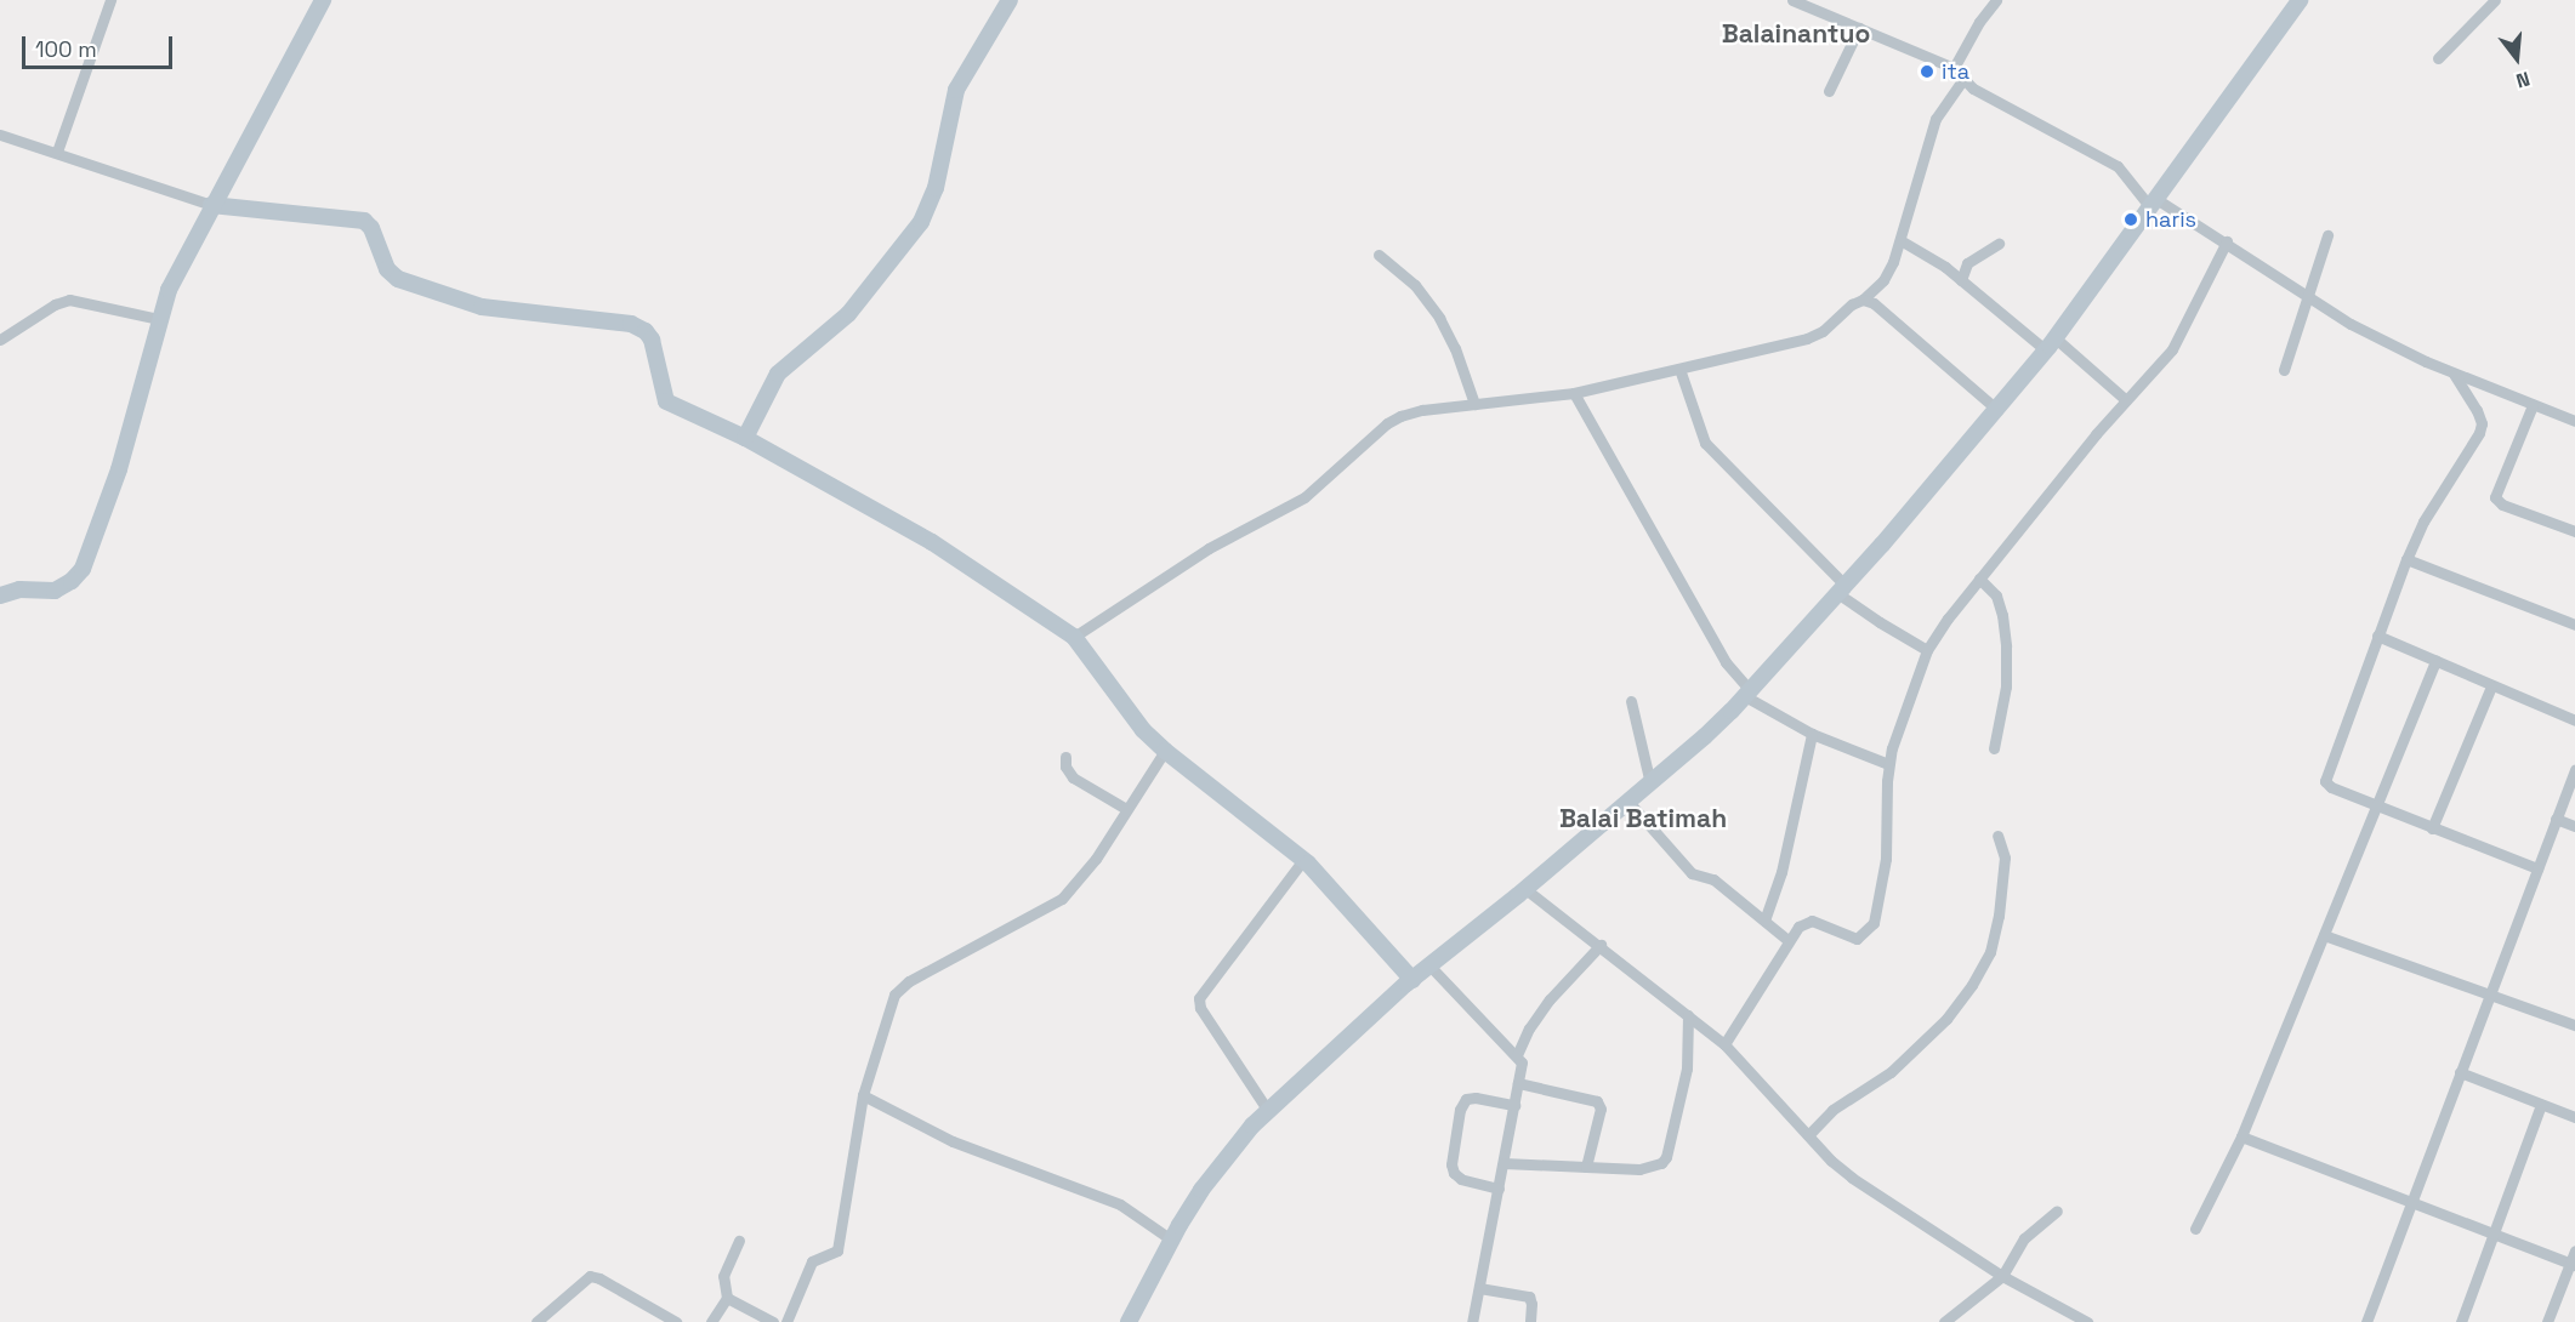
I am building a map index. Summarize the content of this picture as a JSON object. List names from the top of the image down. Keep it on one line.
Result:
{"districts":["Balainantuo","Balai Batimah"],"places":["ita","haris"],"scale_bar":"100 m","north":"bottom"}
